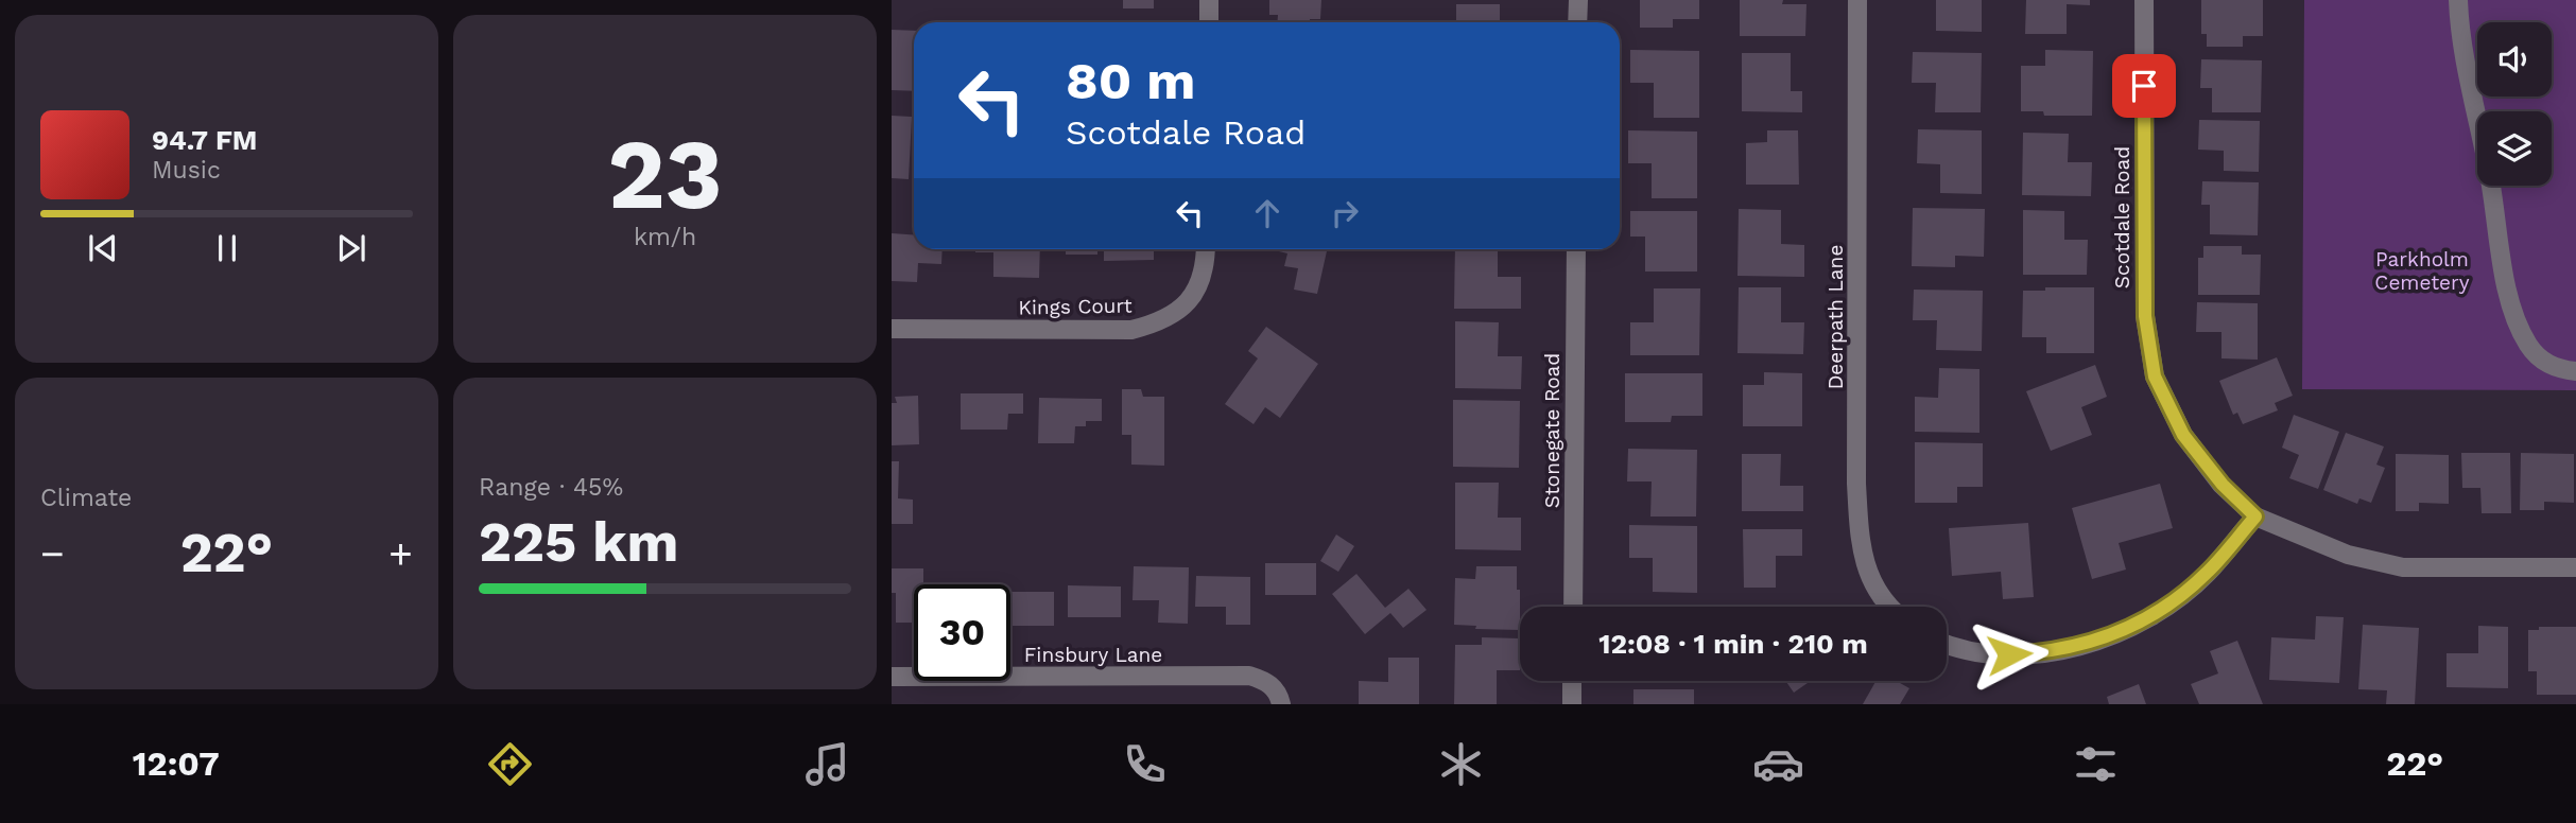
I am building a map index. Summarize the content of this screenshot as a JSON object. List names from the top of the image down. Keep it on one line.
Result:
{"streets":{"street":["Scotdale Road","Kings Court","Deerpath Lane","Stonegate Road","Finsbury Lane"]},"parks":["Parkholm Cemetery"],"page":{"tile":[["23","km/h"],"Climate",["Range · 45%","225 km"]],"turn":["80 m","Scotdale Road"],"song":["94.7 FM","Music"],"heat":["−","22°","+"],"limit":"30","trip":"12:08 · 1 min · 210 m","tabs":["12:07","22°"]}}
